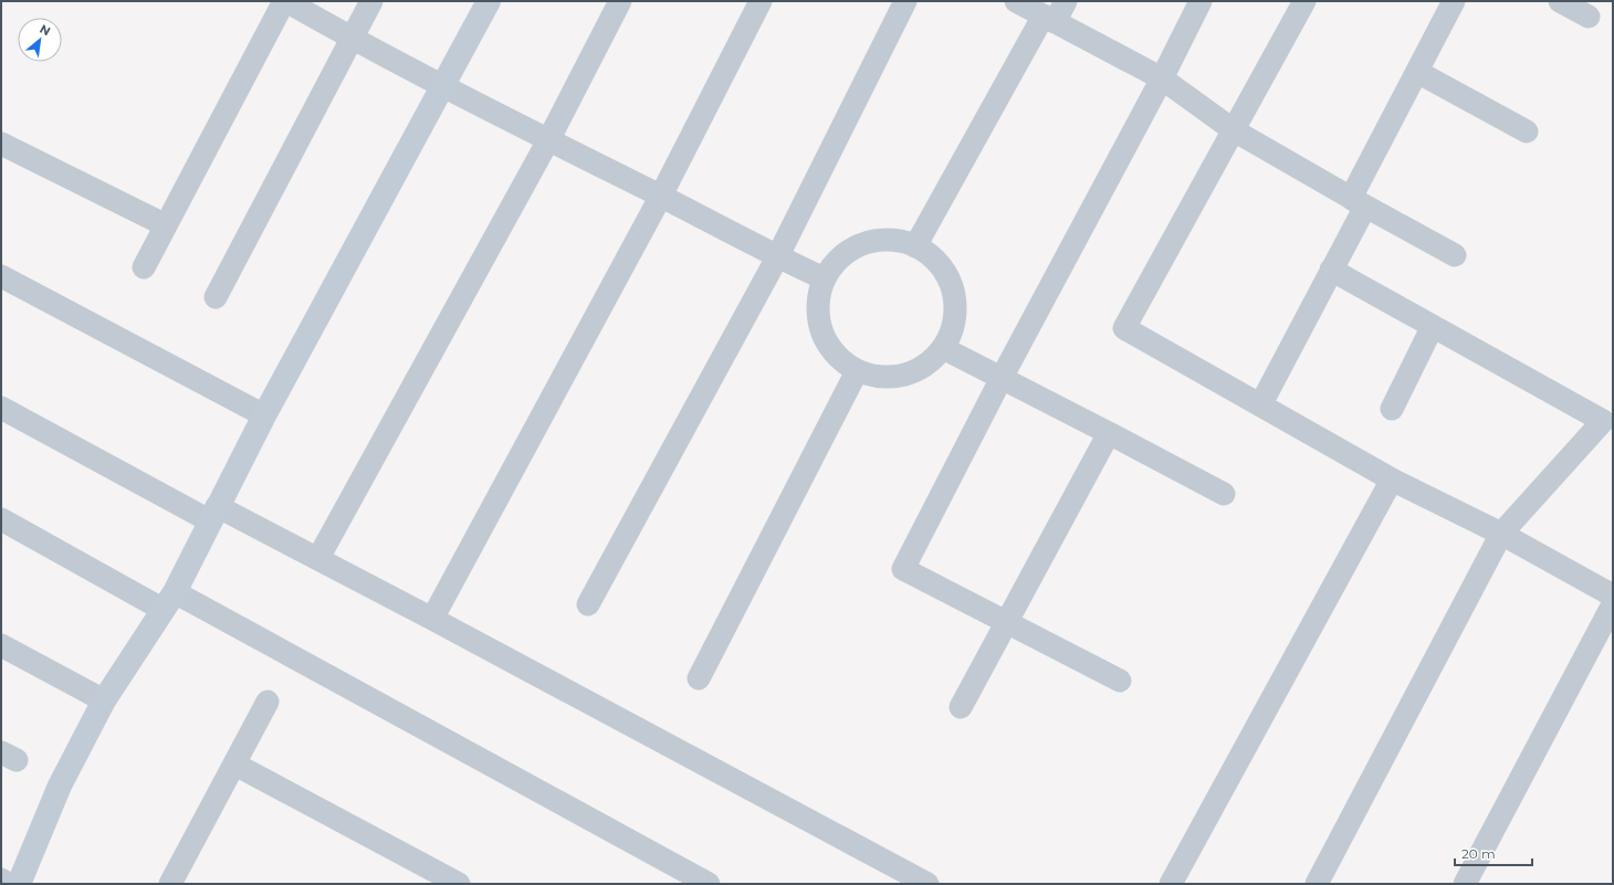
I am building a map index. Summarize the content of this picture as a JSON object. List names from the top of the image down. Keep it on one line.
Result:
{"scale_bar":"20 m","north":"top right"}
